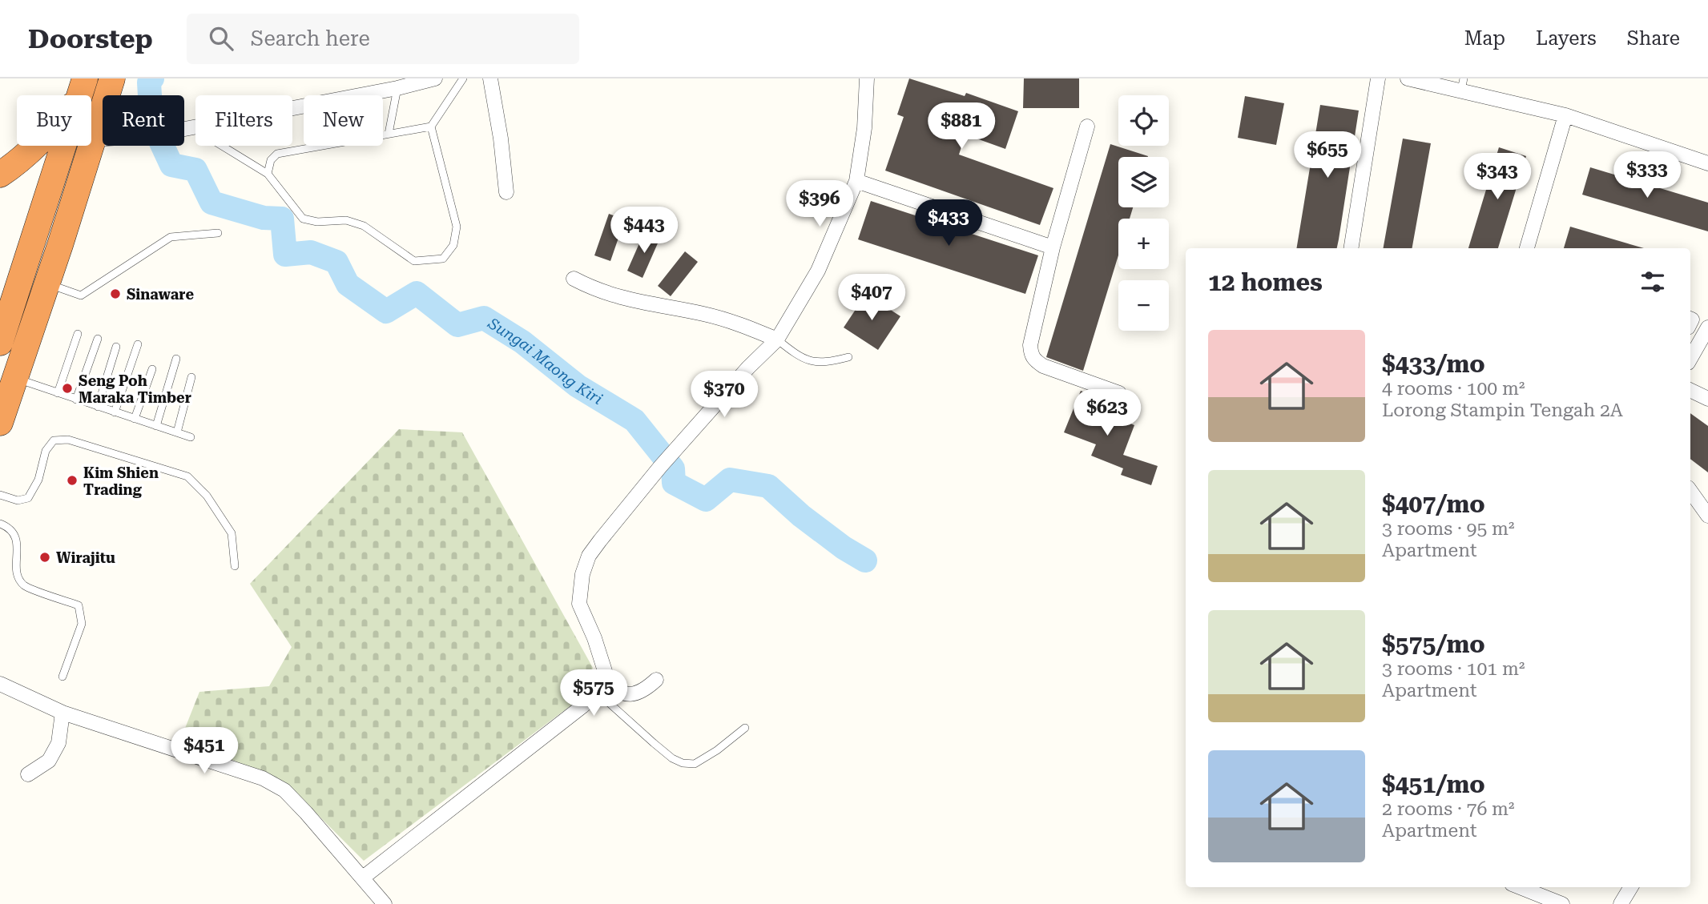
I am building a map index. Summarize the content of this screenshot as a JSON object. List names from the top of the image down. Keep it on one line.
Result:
{"water":["Sungai Maong Kiri"],"places":["Sinaware","Seng Poh Maraka Timber","Kim Shien Trading","Wirajitu"],"page":{"header":"Doorstep","search":"Search here","nav":["Map","Layers","Share"],"map_buttons":["+","−"],"chip":["Buy","Rent","Filters","New"],"price":["$881","$655","$333","$343","$396","$433","$443","$407","$370","$623","$575","$451"],"heading":"12 homes","list":[{"name":"$433/mo","note":"4 rooms · 100 m² · Lorong Stampin Tengah 2A"},{"name":"$407/mo","note":"3 rooms · 95 m² · Apartment"},{"name":"$575/mo","note":"3 rooms · 101 m² · Apartment"},{"name":"$451/mo","note":"2 rooms · 76 m² · Apartment"}]}}
